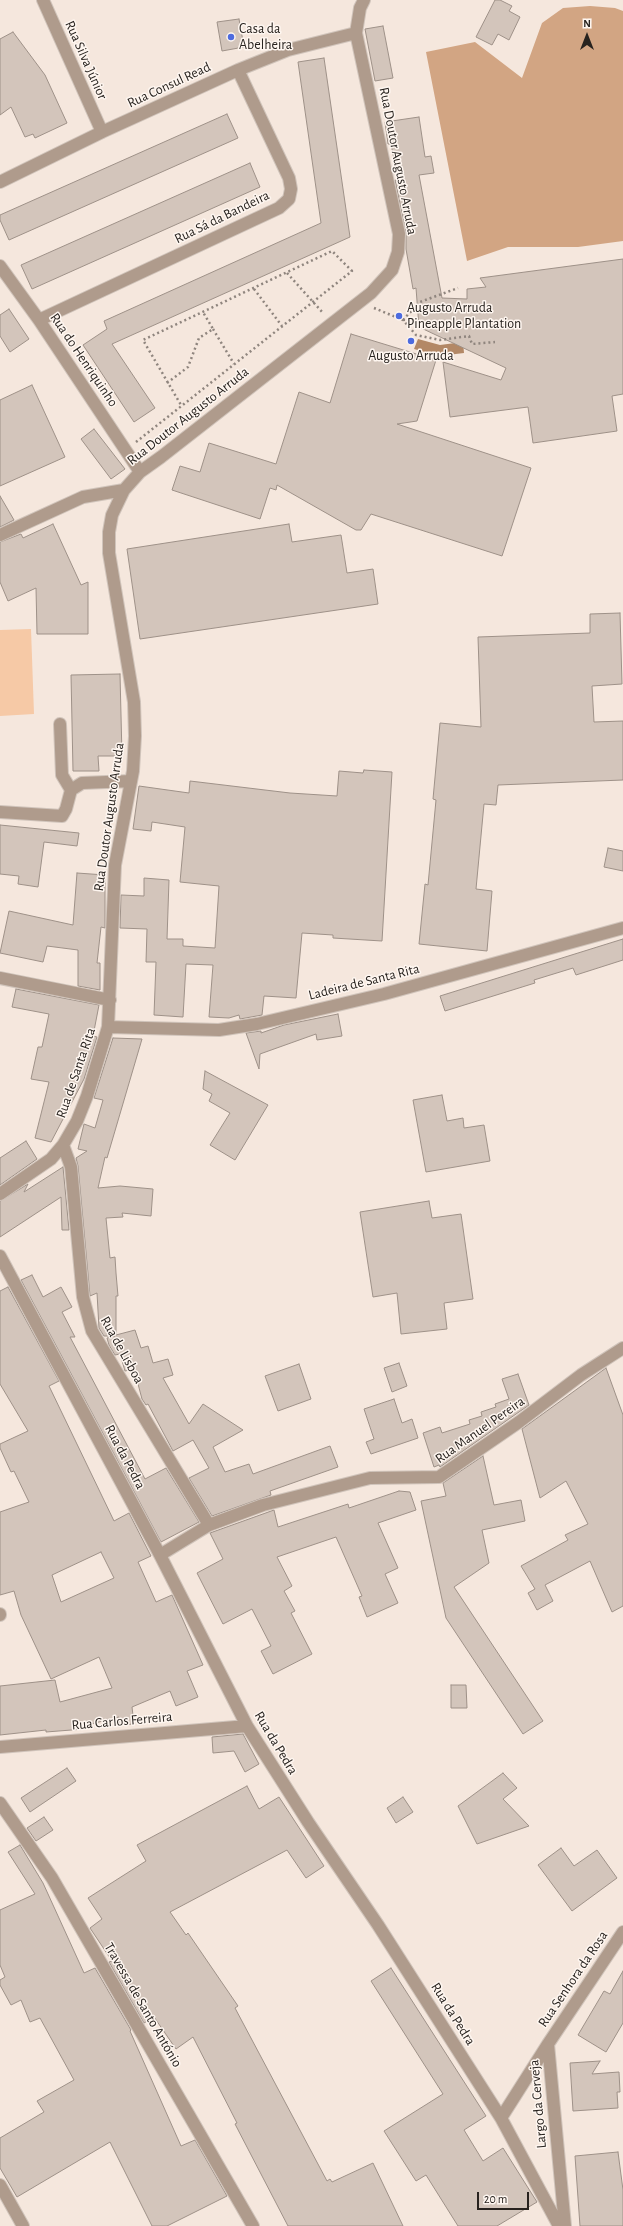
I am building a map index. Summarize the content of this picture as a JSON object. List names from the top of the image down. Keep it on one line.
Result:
{"streets":{"street":["Rua Silva Júnior","Rua Consul Read","Rua Doutor Augusto Arruda","Rua Sá da Bandeira","Rua do Henriquinho","Ladeira de Santa Rita","Rua de Santa Rita","Rua de Lisboa","Rua Manuel Pereira","Rua da Pedra","Rua Carlos Ferreira","Rua Senhora da Rosa","Travessa de Santo António","Largo da Cerveja"]},"crossings":[["Rua Silva Júnior","Rua Consul Read"],["Rua Consul Read","Rua Doutor Augusto Arruda"],["Rua Consul Read","Rua Sá da Bandeira"],["Rua Doutor Augusto Arruda","Rua do Henriquinho"],["Rua Doutor Augusto Arruda","Rua de Santa Rita"],["Rua Sá da Bandeira","Rua do Henriquinho"],["Ladeira de Santa Rita","Rua de Santa Rita"],["Rua de Santa Rita","Rua de Lisboa"],["Rua de Lisboa","Rua Manuel Pereira"],["Rua Manuel Pereira","Rua da Pedra"],["Rua da Pedra","Rua Carlos Ferreira"],["Rua da Pedra","Largo da Cerveja"],["Rua Senhora da Rosa","Largo da Cerveja"]],"places":["Casa da Abelheira","Augusto Arruda Pineapple Plantation","Augusto Arruda"],"scale_bar":"20 m","north":"top"}
